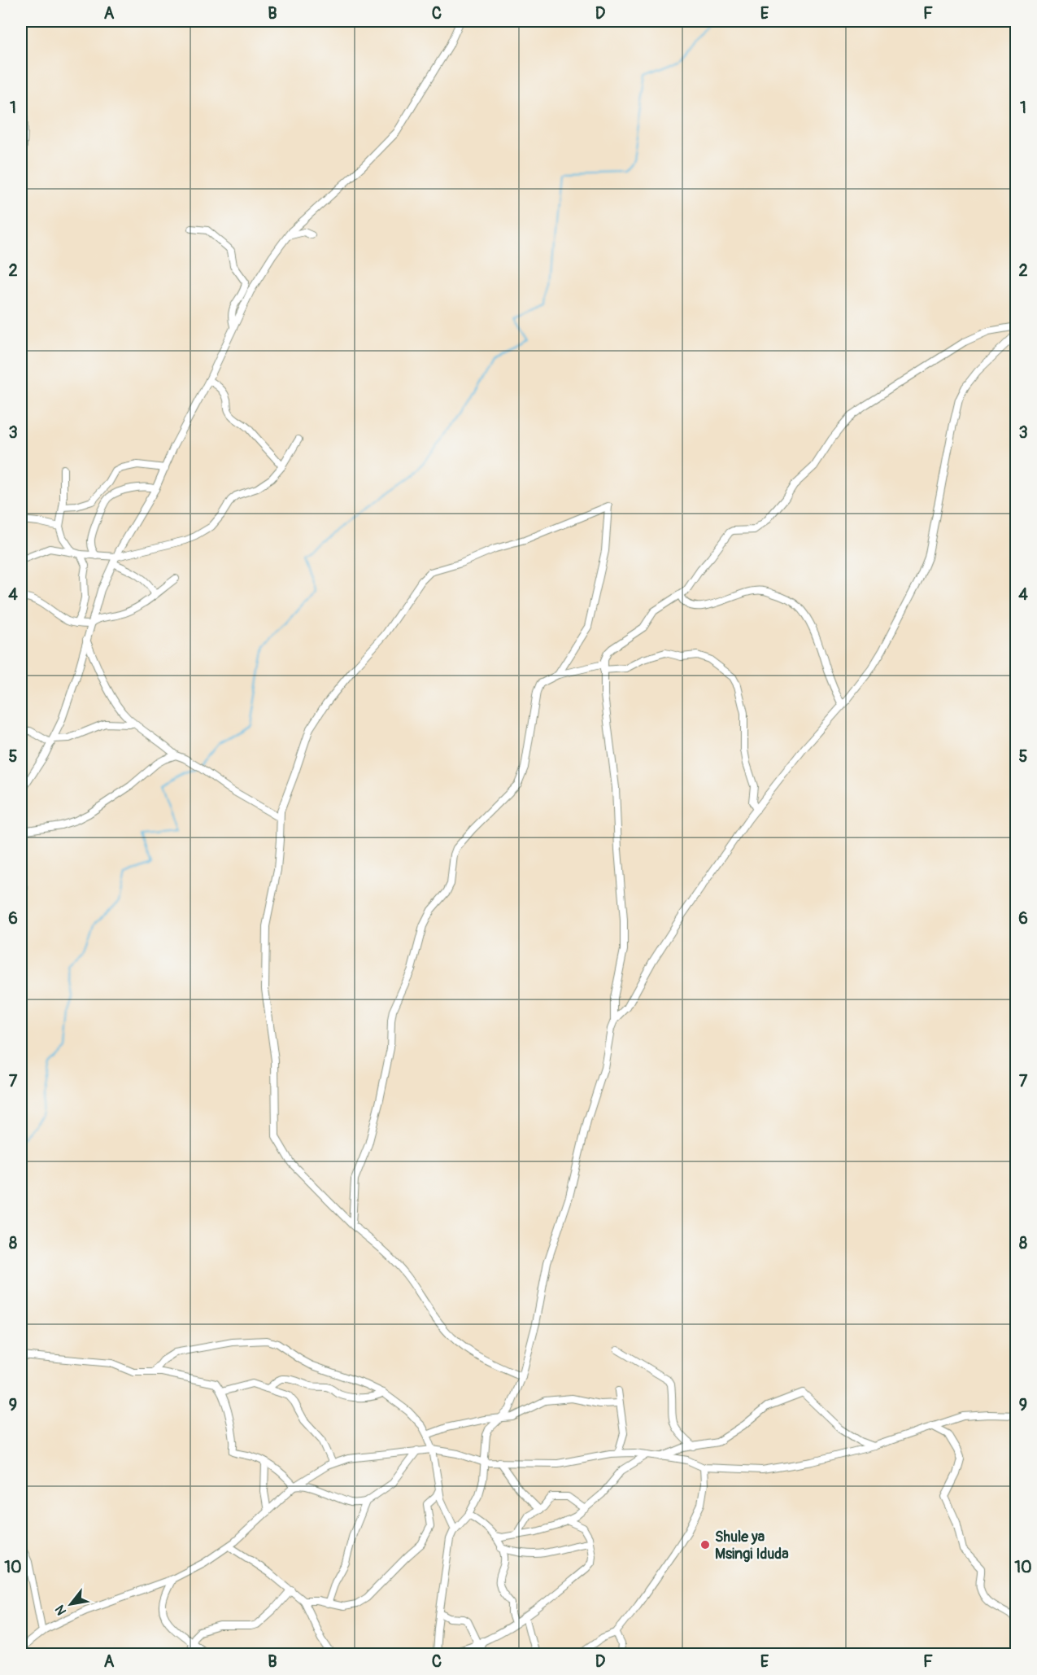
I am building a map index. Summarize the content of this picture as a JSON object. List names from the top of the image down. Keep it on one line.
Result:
{"places":["Shule ya Msingi Iduda"],"north":"bottom left","grid":{"columns":["A","B","C","D","E","F"],"rows":["1","2","3","4","5","6","7","8","9","10"]}}
